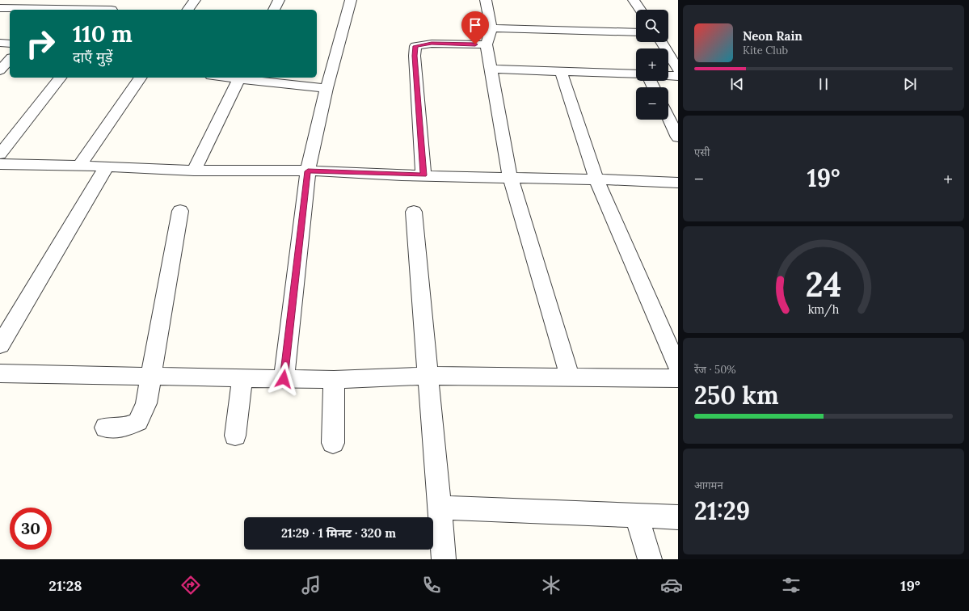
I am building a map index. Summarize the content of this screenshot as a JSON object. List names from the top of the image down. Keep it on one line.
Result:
{"page":{"map_buttons":["+","−"],"turn":["110 m","दाएँ मुड़ें"],"song":["Neon Rain","Kite Club"],"tile":["एसी",["रेंज · 50%","250 km"],["आगमन","21:29"]],"heat":["−","19°","+"],"limit":"30","trip":"21:29 · 1 मिनट · 320 m","tabs":["21:28","19°"],"gauge":["24","km/h"]}}
